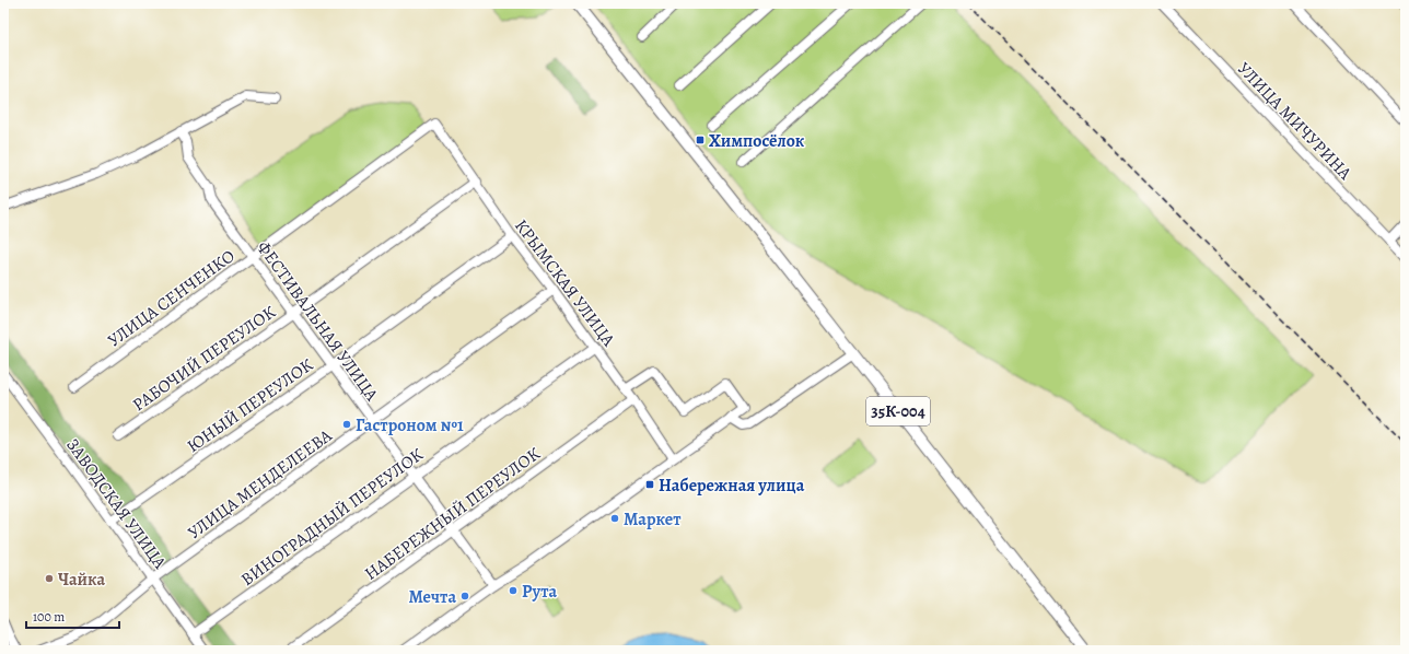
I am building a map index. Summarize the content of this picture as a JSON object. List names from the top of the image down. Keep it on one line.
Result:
{"streets":{"main road":["35К-004"],"street":["УЛИЦА МИЧУРИНА","КРЫМСКАЯ УЛИЦА","УЛИЦА СЕНЧЕНКО","ФЕСТИВАЛЬНАЯ УЛИЦА","РАБОЧИЙ ПЕРЕУЛОК","ЮНЫЙ ПЕРЕУЛОК","УЛИЦА МЕНДЕЛЕЕВА","ЗАВОДСКАЯ УЛИЦА","НАБЕРЕЖНЫЙ ПЕРЕУЛОК","ВИНОГРАДНЫЙ ПЕРЕУЛОК"]},"crossings":[["КРЫМСКАЯ УЛИЦА","УЛИЦА СЕНЧЕНКО"],["КРЫМСКАЯ УЛИЦА","РАБОЧИЙ ПЕРЕУЛОК"],["КРЫМСКАЯ УЛИЦА","ЮНЫЙ ПЕРЕУЛОК"],["КРЫМСКАЯ УЛИЦА","УЛИЦА МЕНДЕЛЕЕВА"],["КРЫМСКАЯ УЛИЦА","НАБЕРЕЖНЫЙ ПЕРЕУЛОК"],["КРЫМСКАЯ УЛИЦА","ВИНОГРАДНЫЙ ПЕРЕУЛОК"],["УЛИЦА СЕНЧЕНКО","ФЕСТИВАЛЬНАЯ УЛИЦА"],["ФЕСТИВАЛЬНАЯ УЛИЦА","РАБОЧИЙ ПЕРЕУЛОК"],["ФЕСТИВАЛЬНАЯ УЛИЦА","ЮНЫЙ ПЕРЕУЛОК"],["ФЕСТИВАЛЬНАЯ УЛИЦА","УЛИЦА МЕНДЕЛЕЕВА"],["ФЕСТИВАЛЬНАЯ УЛИЦА","НАБЕРЕЖНЫЙ ПЕРЕУЛОК"],["ФЕСТИВАЛЬНАЯ УЛИЦА","ВИНОГРАДНЫЙ ПЕРЕУЛОК"],["ЮНЫЙ ПЕРЕУЛОК","ЗАВОДСКАЯ УЛИЦА"],["УЛИЦА МЕНДЕЛЕЕВА","ЗАВОДСКАЯ УЛИЦА"],["ЗАВОДСКАЯ УЛИЦА","ВИНОГРАДНЫЙ ПЕРЕУЛОК"]],"places":{"transit":["Химпосёлок","Набережная улица"],"other":["Гастроном №1","Маркет","Чайка","Рута","Мечта"]},"scale_bar":"100 m"}
